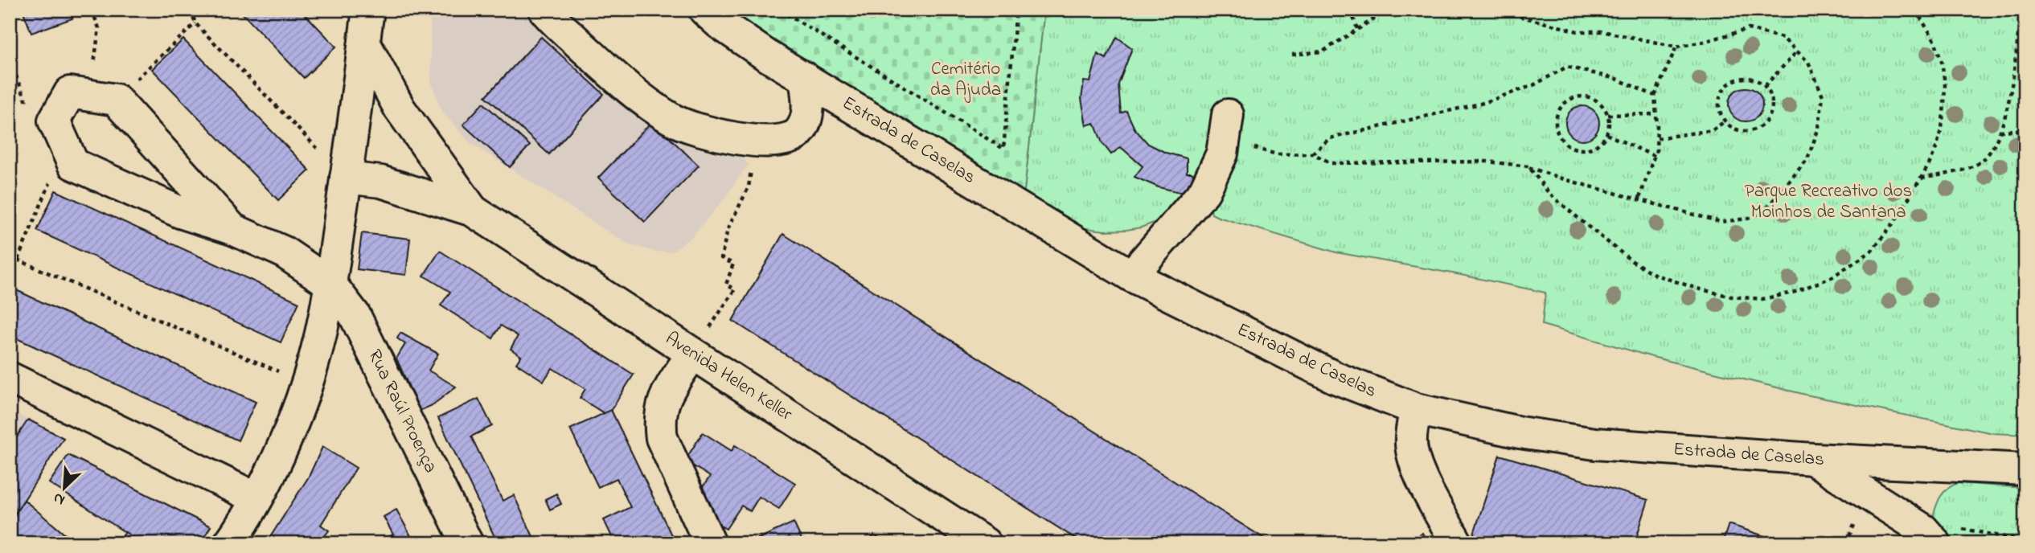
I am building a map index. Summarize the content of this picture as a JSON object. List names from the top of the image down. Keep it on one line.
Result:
{"streets":{"street":["Estrada de Caselas","Avenida Helen Keller","Rua Raúl Proença"]},"parks":["Cemitério da Ajuda","Parque Recreativo dos Moinhos de Santana"],"north":"bottom left"}
